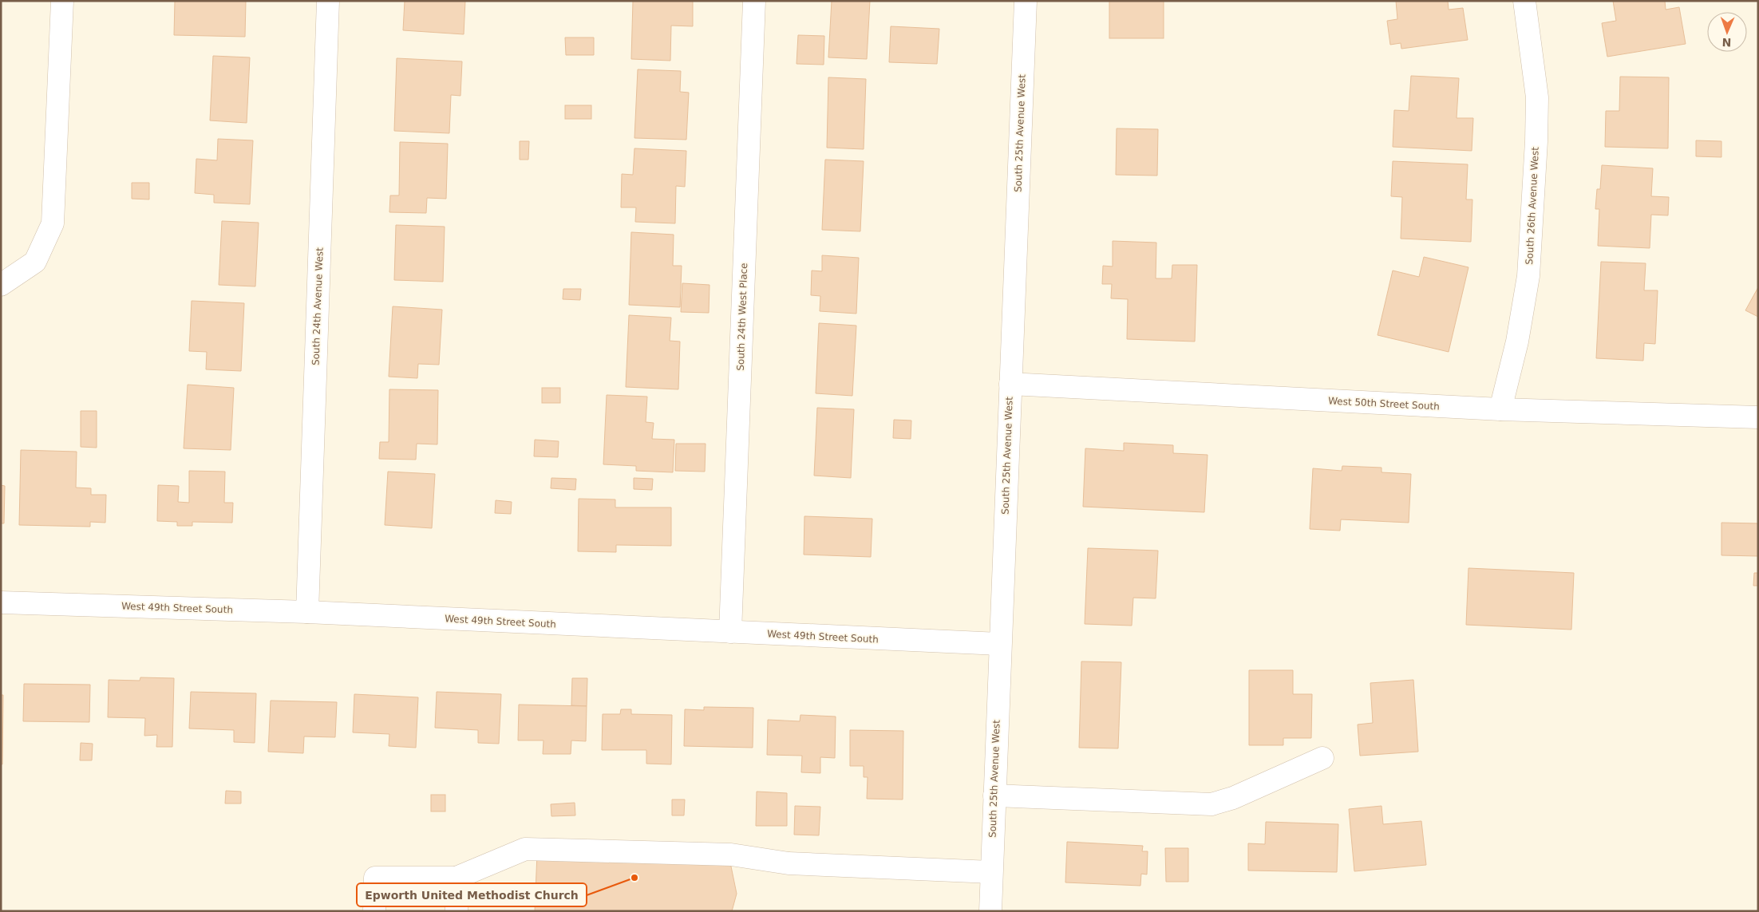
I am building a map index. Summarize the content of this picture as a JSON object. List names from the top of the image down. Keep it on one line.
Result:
{"streets":{"street":["South 25th Avenue West","South 26th Avenue West","South 24th Avenue West","South 24th West Place","West 50th Street South","West 49th Street South"]},"crossings":[["South 25th Avenue West","West 50th Street South"],["South 25th Avenue West","West 49th Street South"],["South 26th Avenue West","West 50th Street South"],["South 24th Avenue West","West 49th Street South"],["South 24th West Place","West 49th Street South"]],"places":["Epworth United Methodist Church"],"north":"bottom"}
